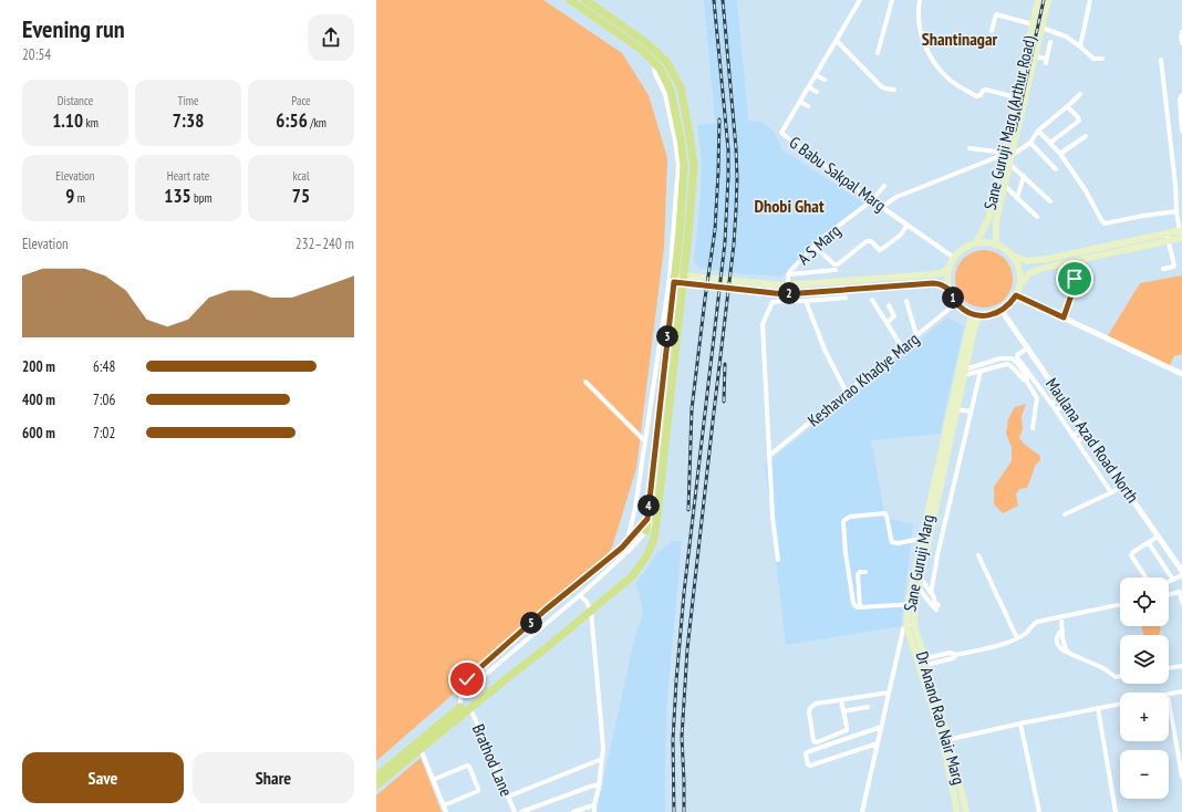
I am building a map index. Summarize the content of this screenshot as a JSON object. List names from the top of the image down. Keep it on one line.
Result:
{"streets":{"main road":["Sane Guruji Marg (Arthur Road)","Sane Guruji Marg","Dr Anand Rao Nair Marg"],"street":["G Babu Sakpal Marg","A S Marg","Keshavrao Khadye Marg","Maulana Azad Road North","Brathod Lane"]},"crossings":[["Sane Guruji Marg (Arthur Road)","G Babu Sakpal Marg"],["Sane Guruji Marg (Arthur Road)","Keshavrao Khadye Marg"],["Sane Guruji Marg (Arthur Road)","Maulana Azad Road North"],["Sane Guruji Marg (Arthur Road)","Sane Guruji Marg"],["G Babu Sakpal Marg","A S Marg"],["G Babu Sakpal Marg","Keshavrao Khadye Marg"],["G Babu Sakpal Marg","Maulana Azad Road North"],["G Babu Sakpal Marg","Sane Guruji Marg"],["Keshavrao Khadye Marg","Maulana Azad Road North"],["Keshavrao Khadye Marg","Sane Guruji Marg"],["Maulana Azad Road North","Sane Guruji Marg"],["Sane Guruji Marg","Dr Anand Rao Nair Marg"]],"districts":["Shantinagar","Dhobi Ghat"],"page":{"heading":["Evening run","20:54"],"stats":[["Distance","1.10 km"],["Time","7:38"],["Pace","6:56 /km"],["Elevation","9 m"],["Heart rate","135 bpm"],["kcal","75"]],"chart":["Elevation","232–240 m"],"pins":["2","1","3","4","5"],"list":[{"name":"200 m","note":"6:48"},{"name":"400 m","note":"7:06"},{"name":"600 m","note":"7:02"}],"map_buttons":["+","−"],"buttons":["Save","Share"]}}
